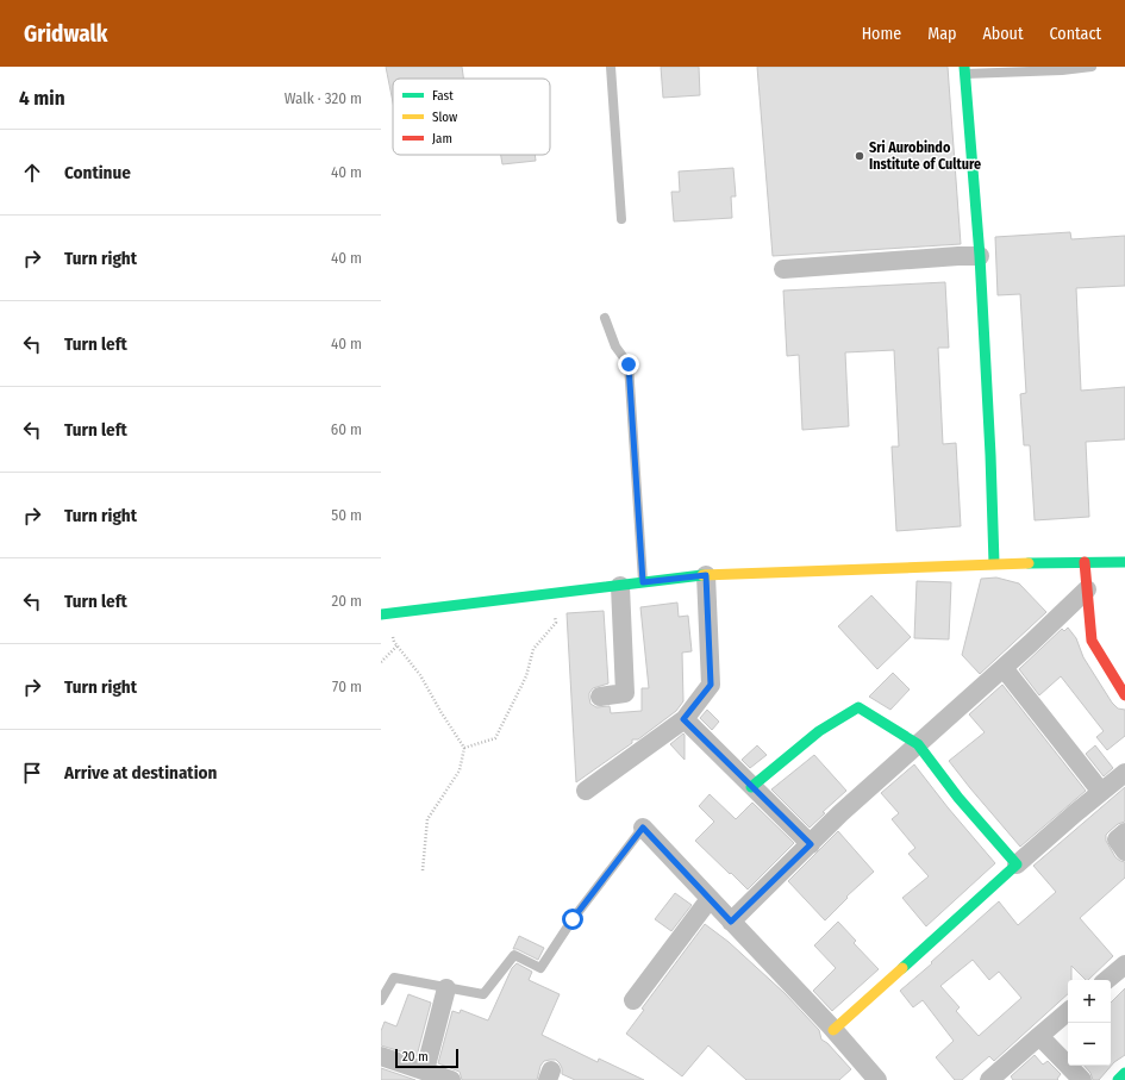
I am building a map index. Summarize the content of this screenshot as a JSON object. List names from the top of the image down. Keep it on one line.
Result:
{"places":["Sri Aurobindo Institute of Culture"],"legend":["Fast","Slow","Jam"],"scale_bar":"20 m","page":{"header":"Gridwalk","nav":["Home","Map","About","Contact"],"heading":["4 min","Walk · 320 m"],"list":[["Continue","40 m"],["Turn right","40 m"],["Turn left","40 m"],["Turn left","60 m"],["Turn right","50 m"],["Turn left","20 m"],["Turn right","70 m"],"Arrive at destination"],"map_buttons":["+","−"],"scale":"20 m"}}
